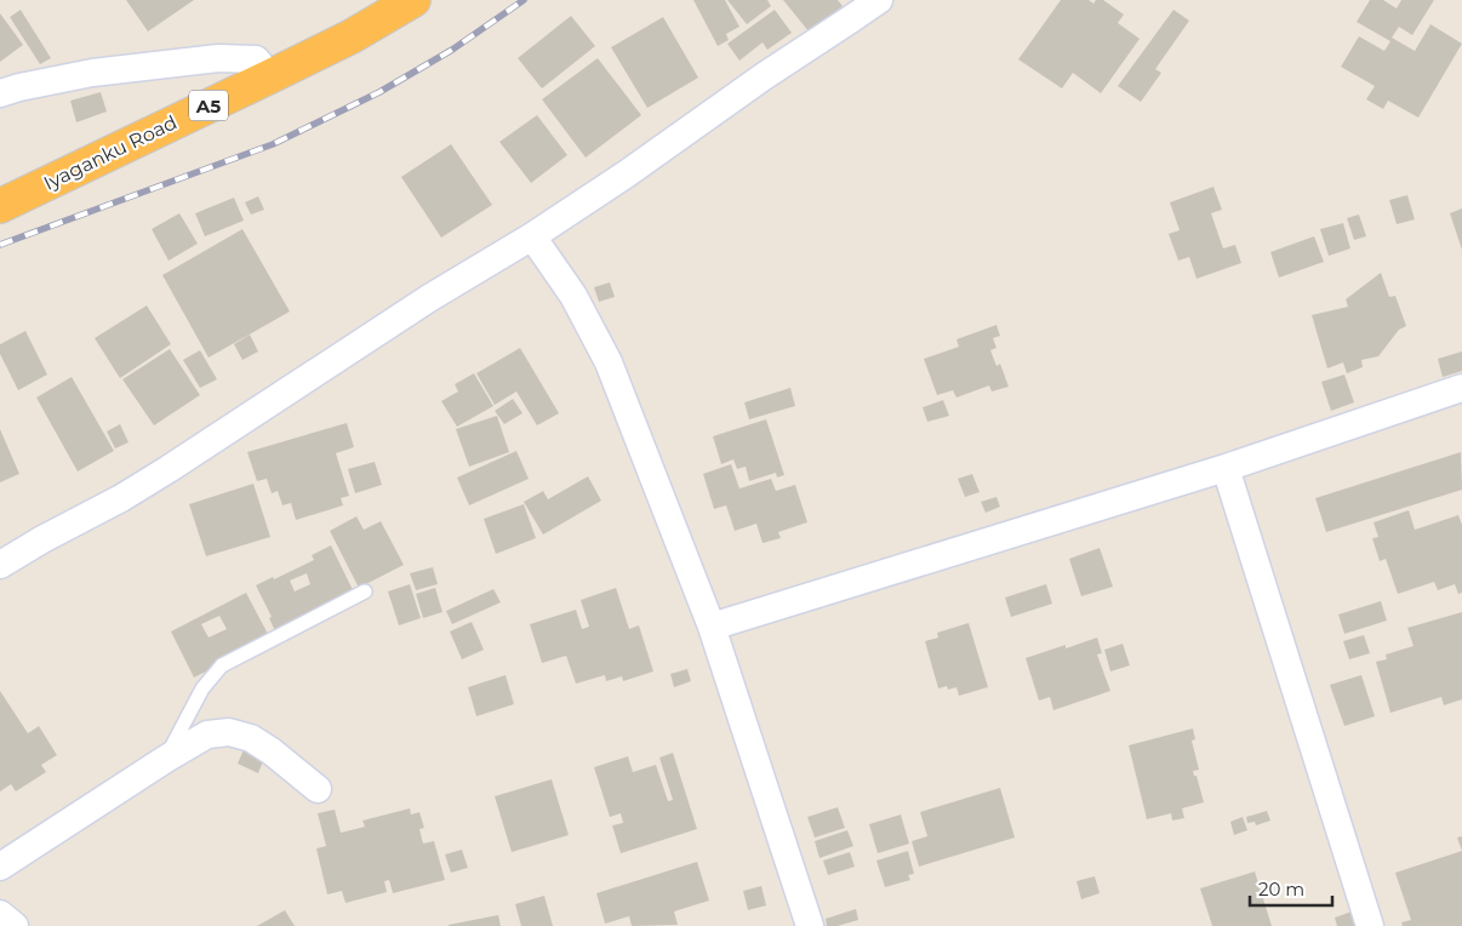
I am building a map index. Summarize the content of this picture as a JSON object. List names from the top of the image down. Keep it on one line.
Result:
{"streets":{"highway":["A5","Iyaganku Road"]},"scale_bar":"20 m"}
